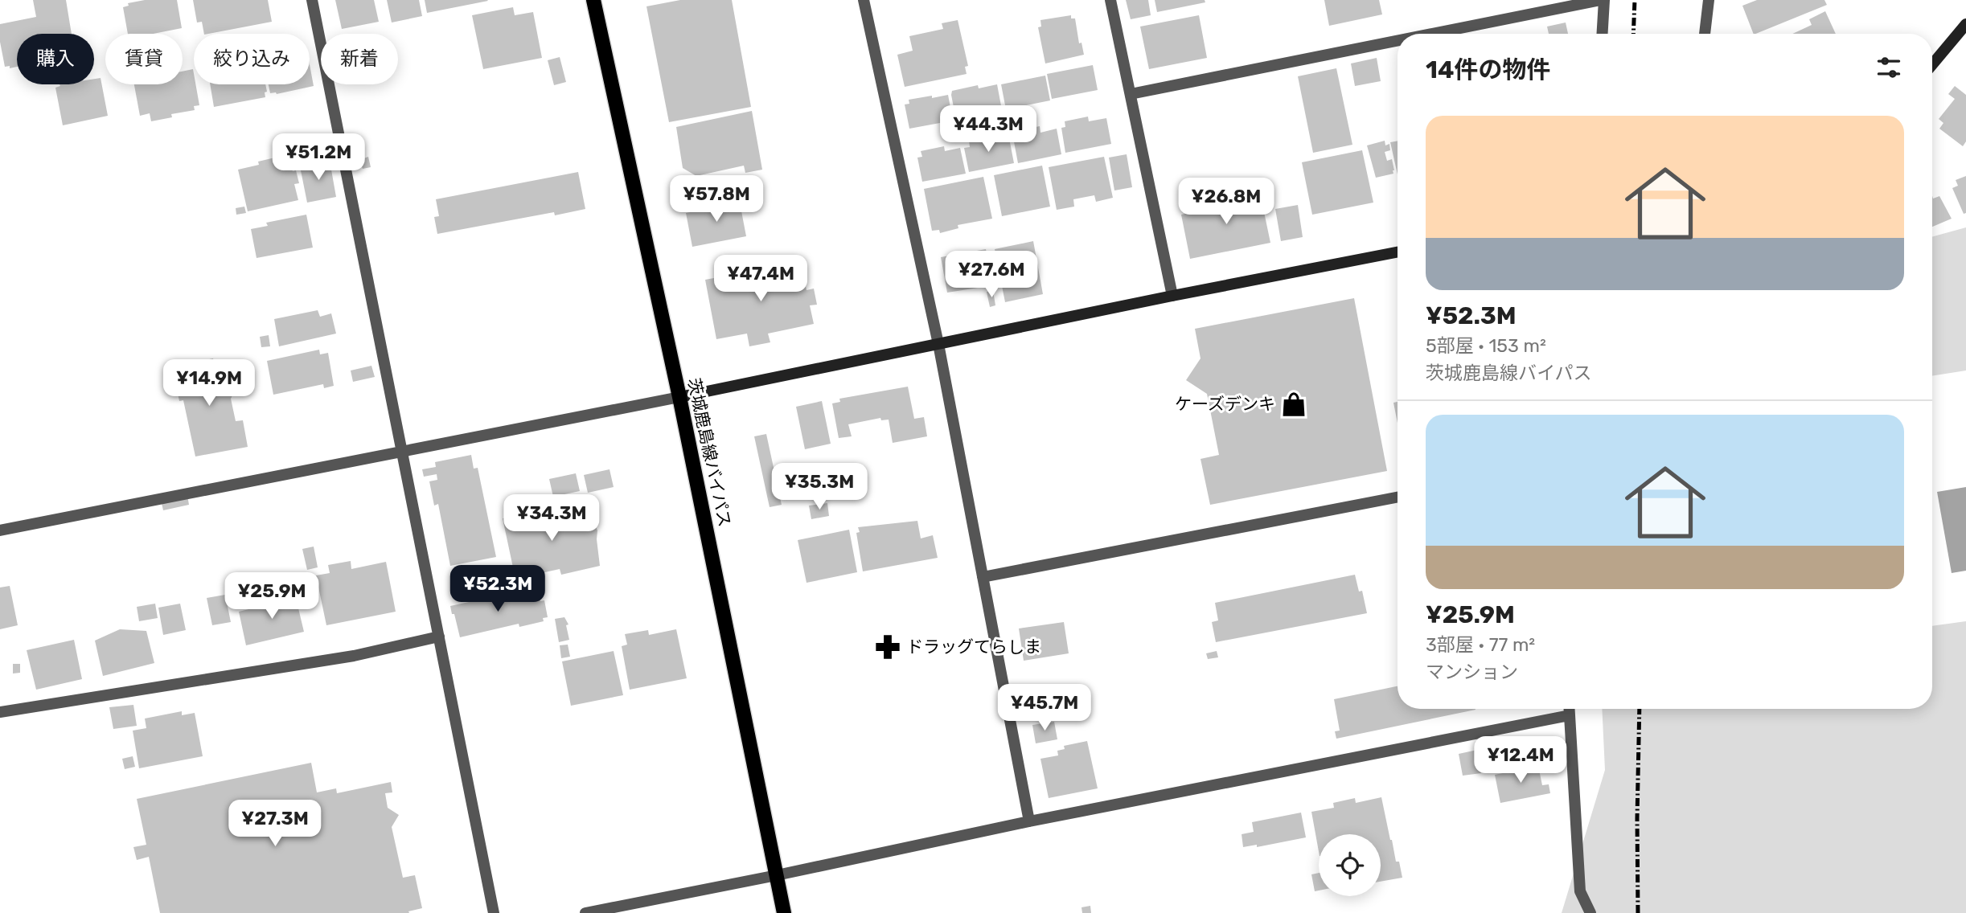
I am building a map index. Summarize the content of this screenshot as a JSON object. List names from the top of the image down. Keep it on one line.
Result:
{"streets":{"main road":["茨城鹿島線バイパス"]},"places":{"shop":["ケーズデンキ"],"pharmacy":["ドラッグてらしま"]},"page":{"chip":["購入","賃貸","絞り込み","新着"],"heading":"14件の物件","list":[{"name":"¥52.3M","note":"5部屋 · 153 m² · 茨城鹿島線バイパス"},{"name":"¥25.9M","note":"3部屋 · 77 m² · マンション"}],"price":["¥44.3M","¥51.2M","¥57.8M","¥26.8M","¥27.6M","¥47.4M","¥14.9M","¥35.3M","¥34.3M","¥52.3M","¥25.9M","¥45.7M","¥12.4M","¥27.3M"]}}
